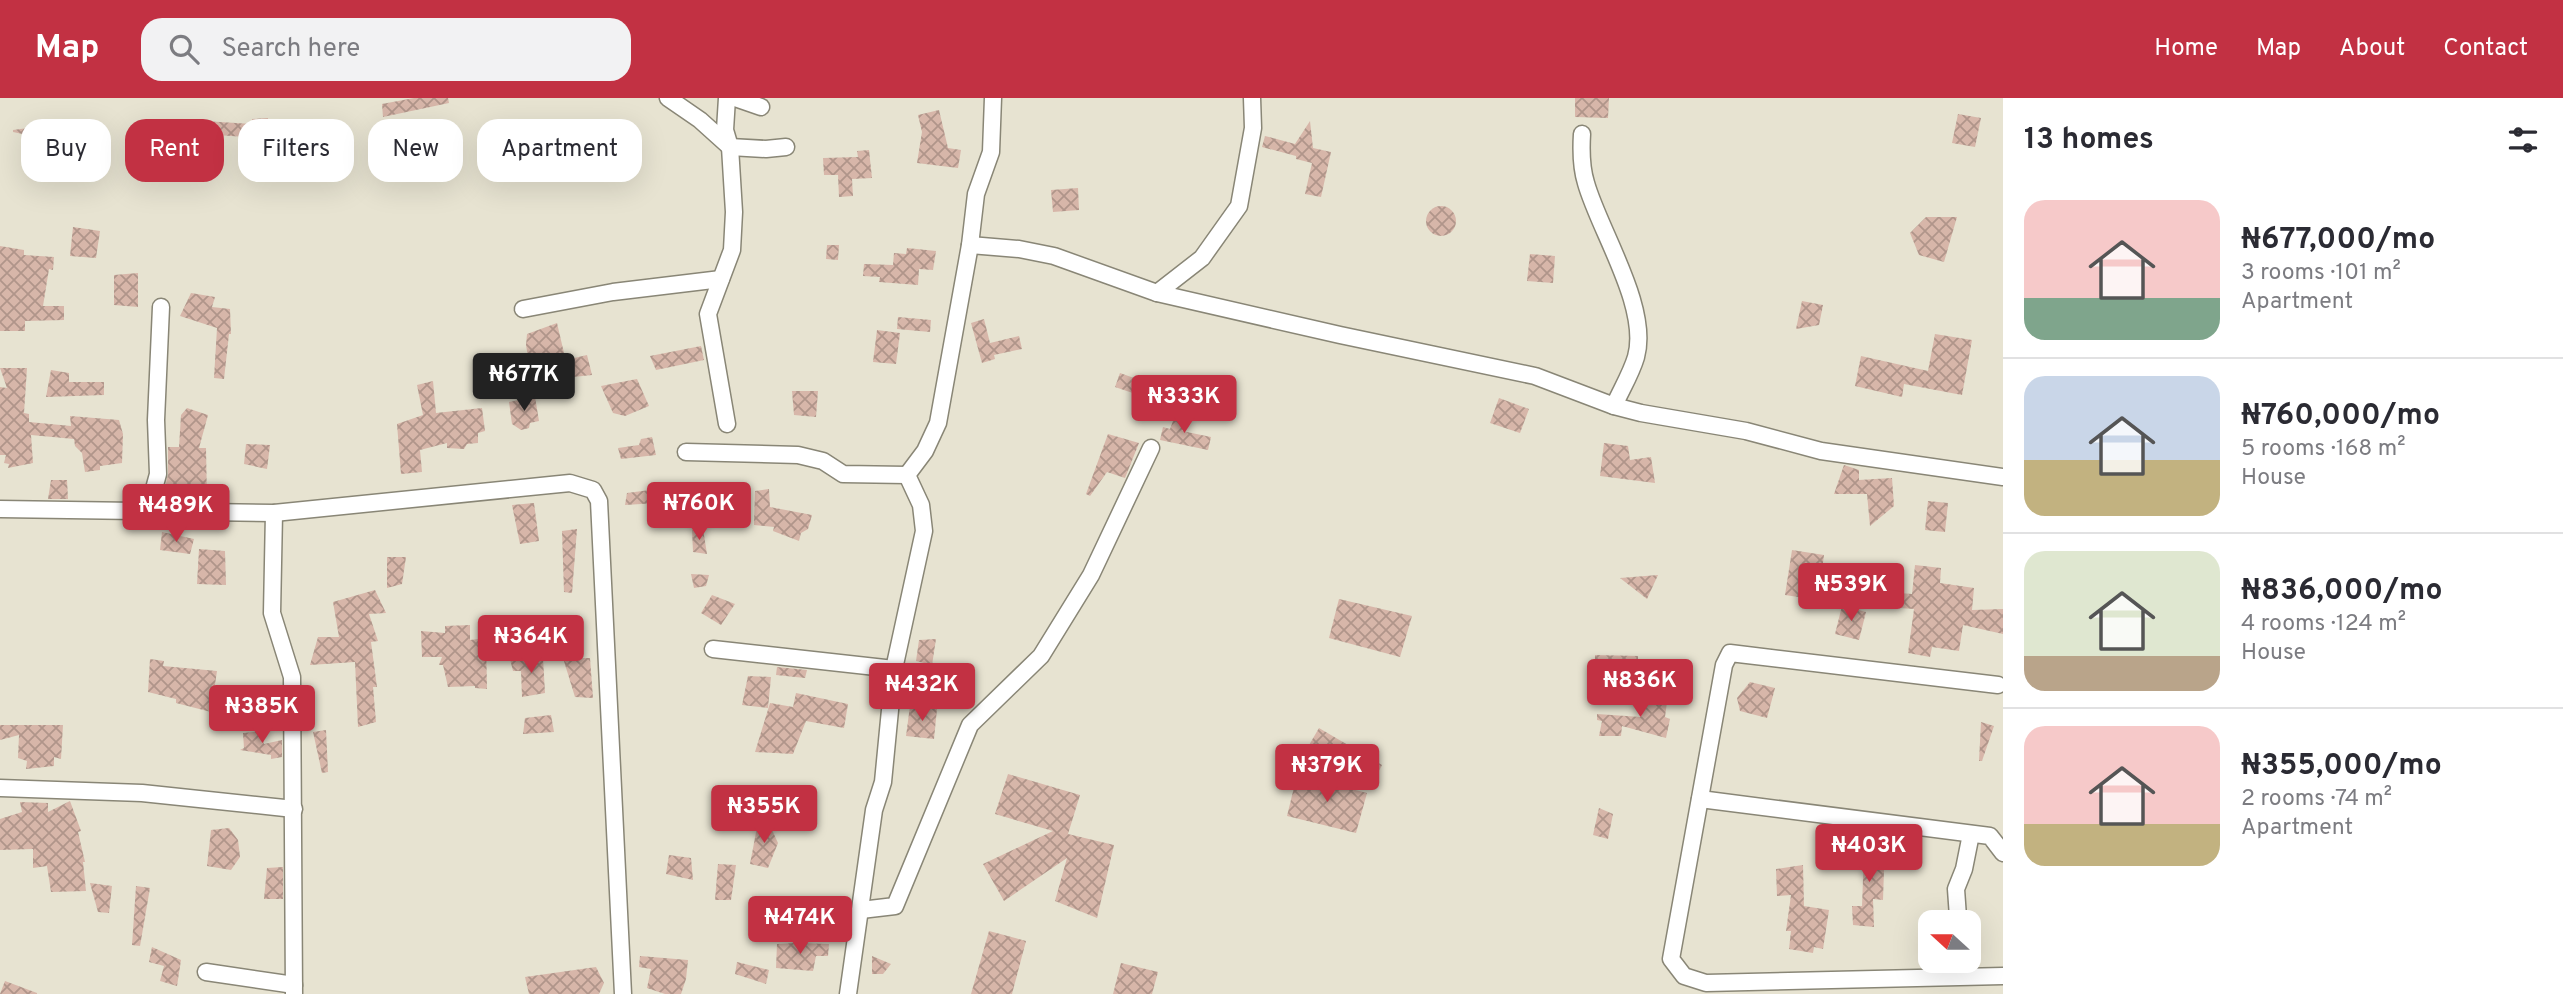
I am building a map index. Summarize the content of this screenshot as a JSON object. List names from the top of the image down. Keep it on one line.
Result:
{"north":"left","page":{"header":"Map","search":"Search here","nav":["Home","Map","About","Contact"],"heading":"13 homes","chip":["Buy","Rent","Filters","New","Apartment"],"list":[{"name":"₦677,000/mo","note":"3 rooms · 101 m² · Apartment"},{"name":"₦760,000/mo","note":"5 rooms · 168 m² · House"},{"name":"₦836,000/mo","note":"4 rooms · 124 m² · House"},{"name":"₦355,000/mo","note":"2 rooms · 74 m² · Apartment"}],"price":["₦677K","₦333K","₦760K","₦489K","₦539K","₦364K","₦836K","₦432K","₦385K","₦379K","₦355K","₦403K","₦474K"]}}
